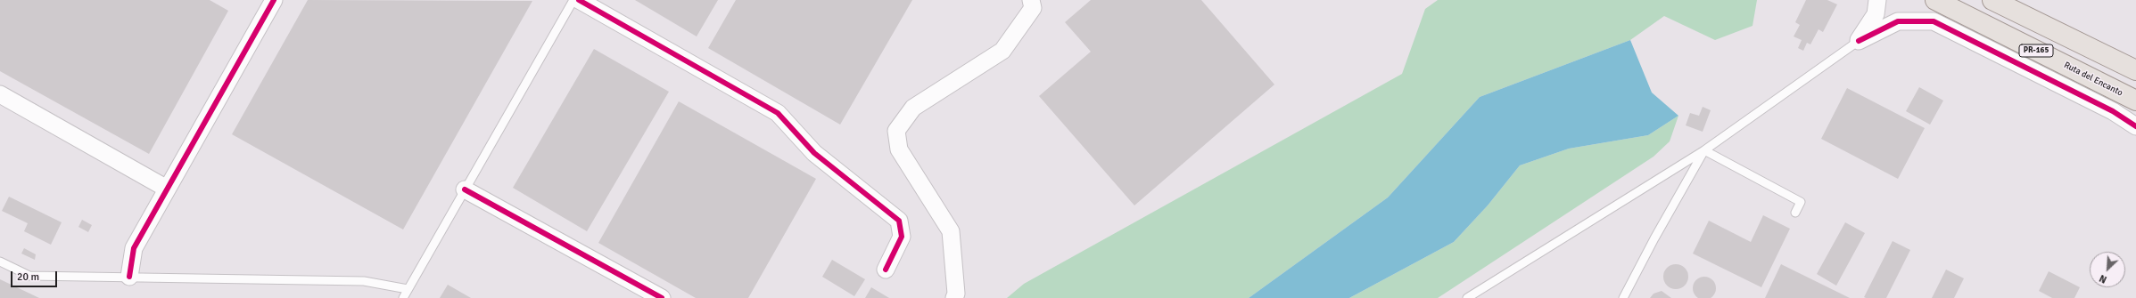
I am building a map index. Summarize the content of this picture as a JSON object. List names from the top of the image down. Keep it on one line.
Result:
{"streets":{"main road":["PR-165","Ruta del Encanto"]},"scale_bar":"20 m","north":"bottom left"}
